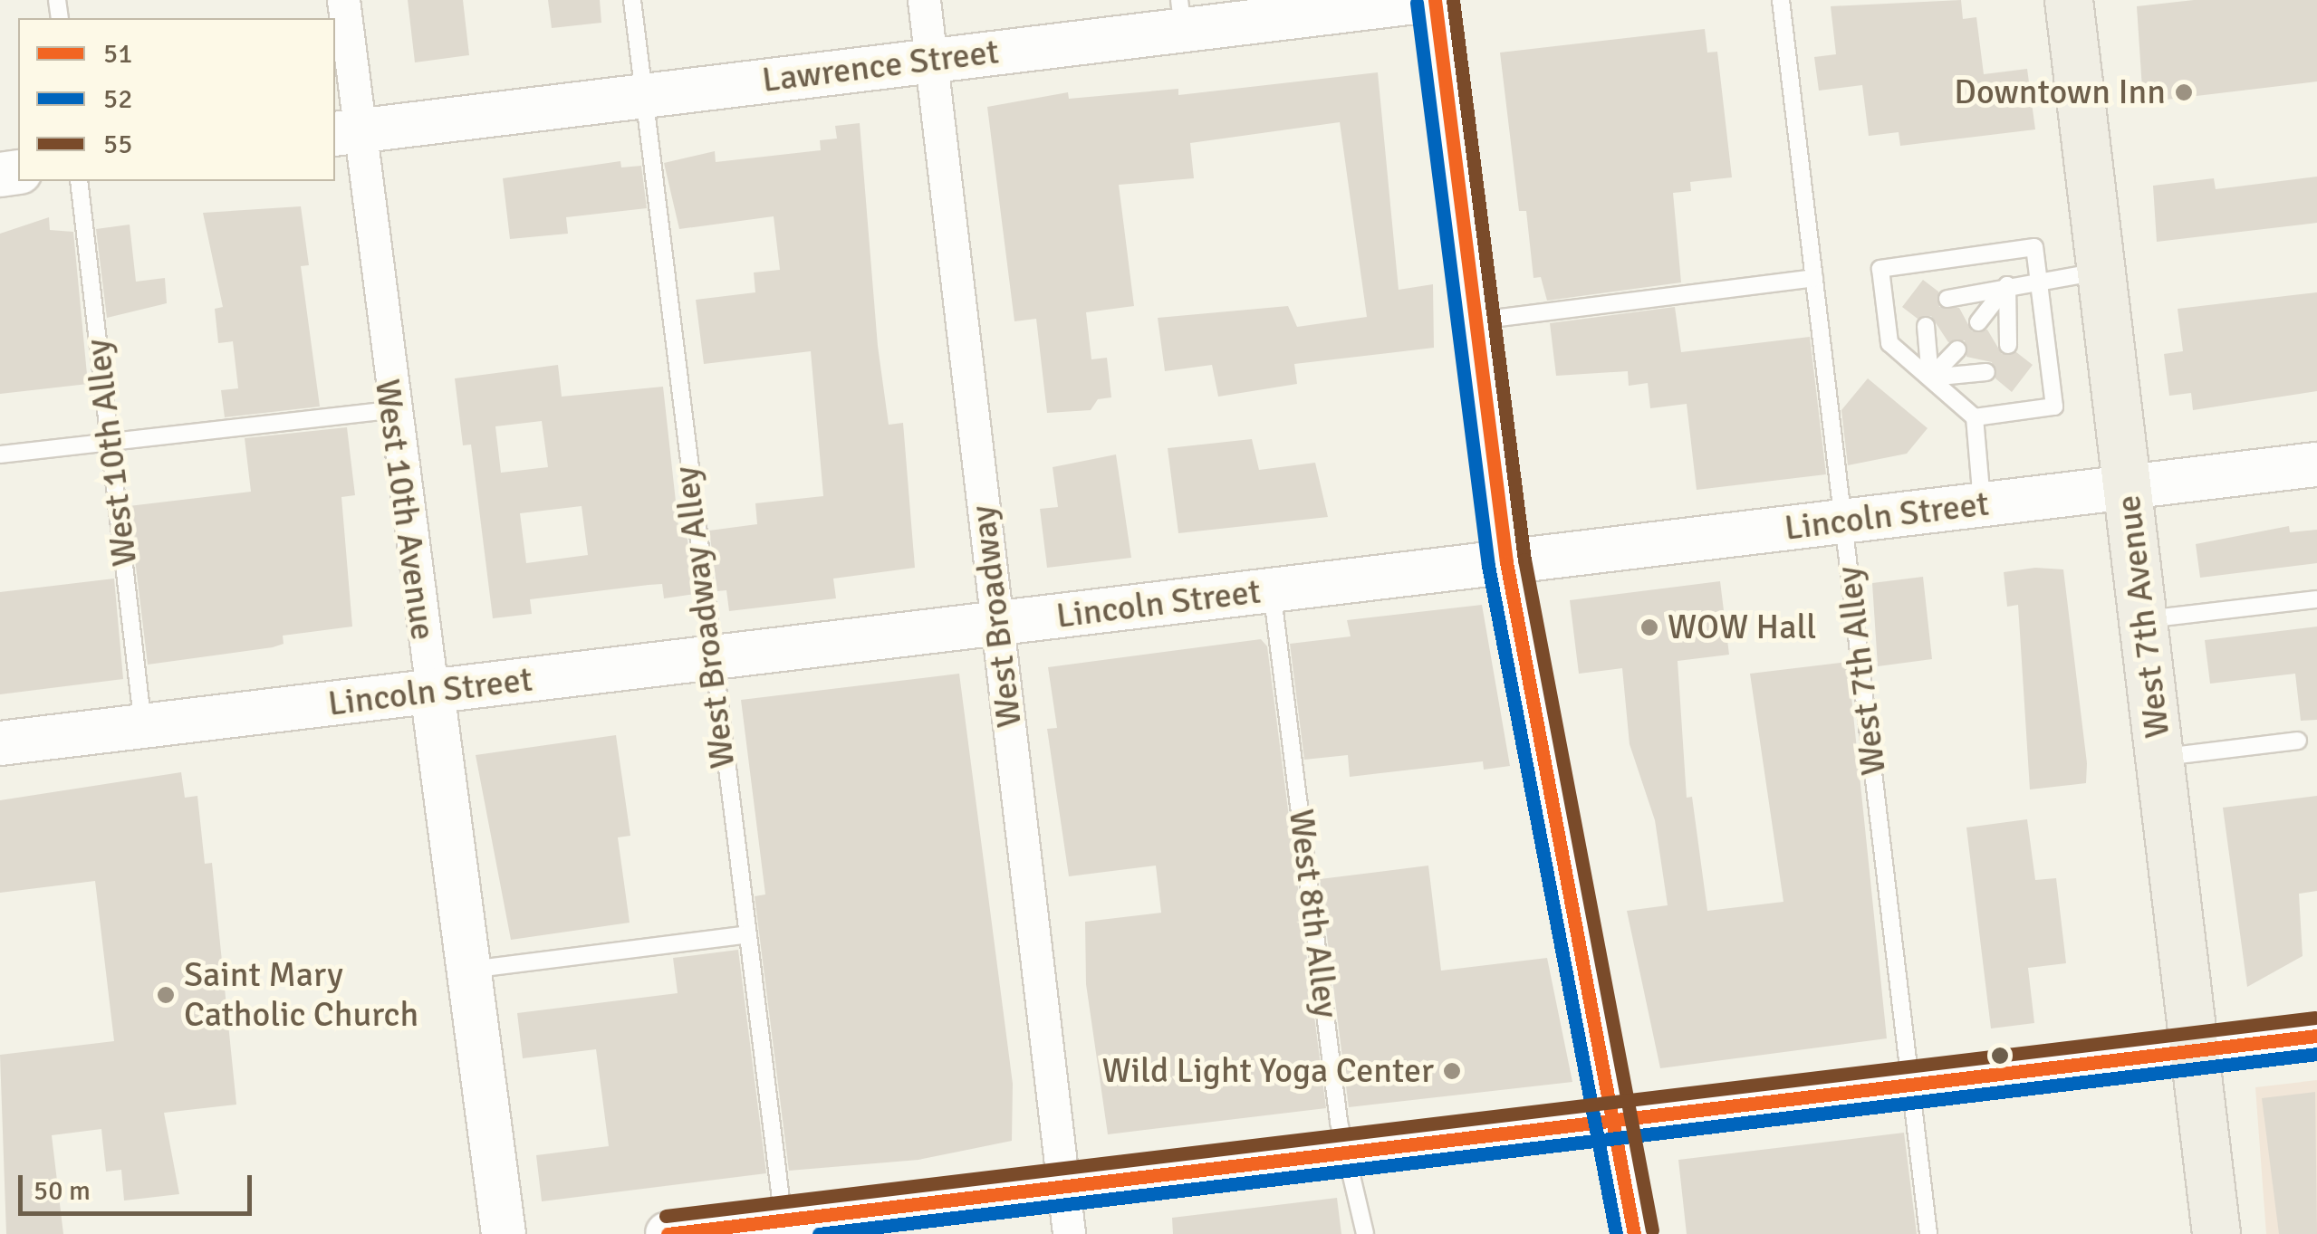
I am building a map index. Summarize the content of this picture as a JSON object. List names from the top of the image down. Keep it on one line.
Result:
{"streets":{"main road":["West 7th Avenue"],"street":["Lawrence Street","West 10th Avenue","Lincoln Street","West Broadway"],"lane":["West 10th Alley","West Broadway Alley","West 7th Alley","West 8th Alley"]},"crossings":[["Lawrence Street","West 10th Avenue"],["Lawrence Street","West Broadway"],["Lawrence Street","West Broadway Alley"],["West 10th Alley","Lincoln Street"],["West 10th Avenue","Lincoln Street"],["Lincoln Street","West Broadway"],["Lincoln Street","West 7th Avenue"],["Lincoln Street","West Broadway Alley"],["Lincoln Street","West 7th Alley"],["Lincoln Street","West 8th Alley"]],"places":["Downtown Inn","WOW Hall","Saint Mary Catholic Church","Wild Light Yoga Center"],"lines":["transit line 51","transit line 55","transit line 52"],"legend":["51","52","55"],"scale_bar":"50 m"}
